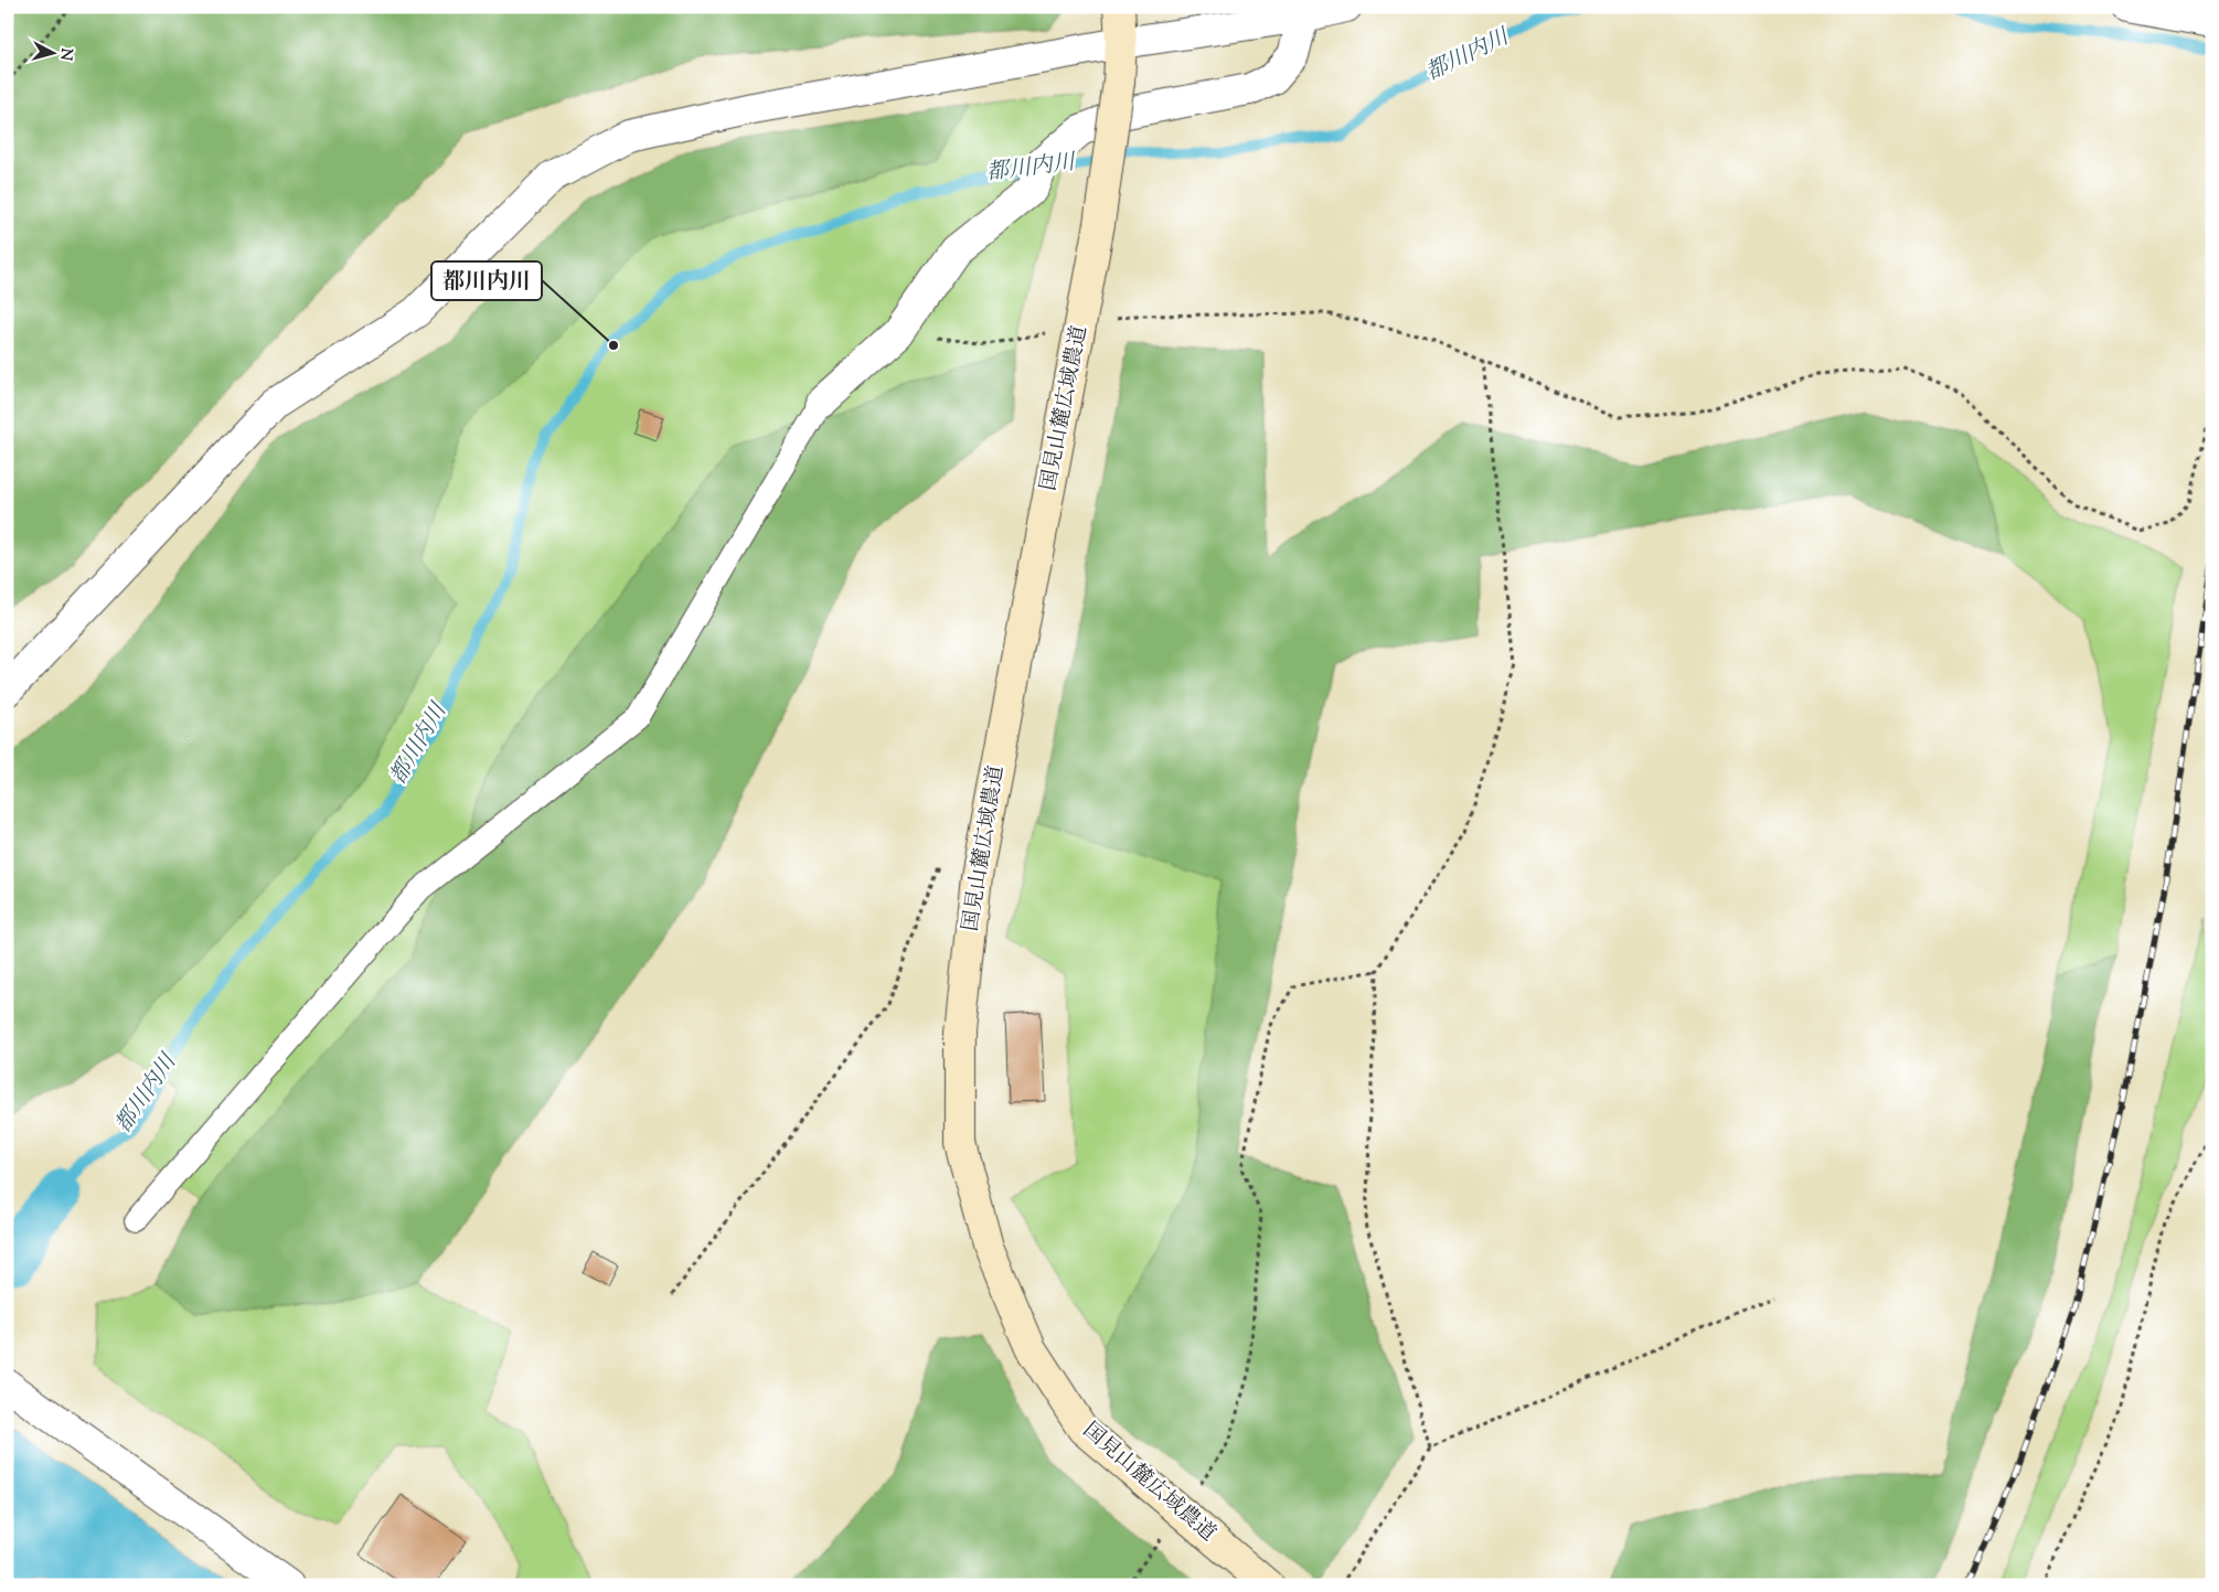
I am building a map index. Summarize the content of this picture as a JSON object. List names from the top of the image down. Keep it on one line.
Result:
{"streets":{"street":["国見山麓広域農道"]},"water":["都川内川"],"places":["都川内川"],"north":"right"}
